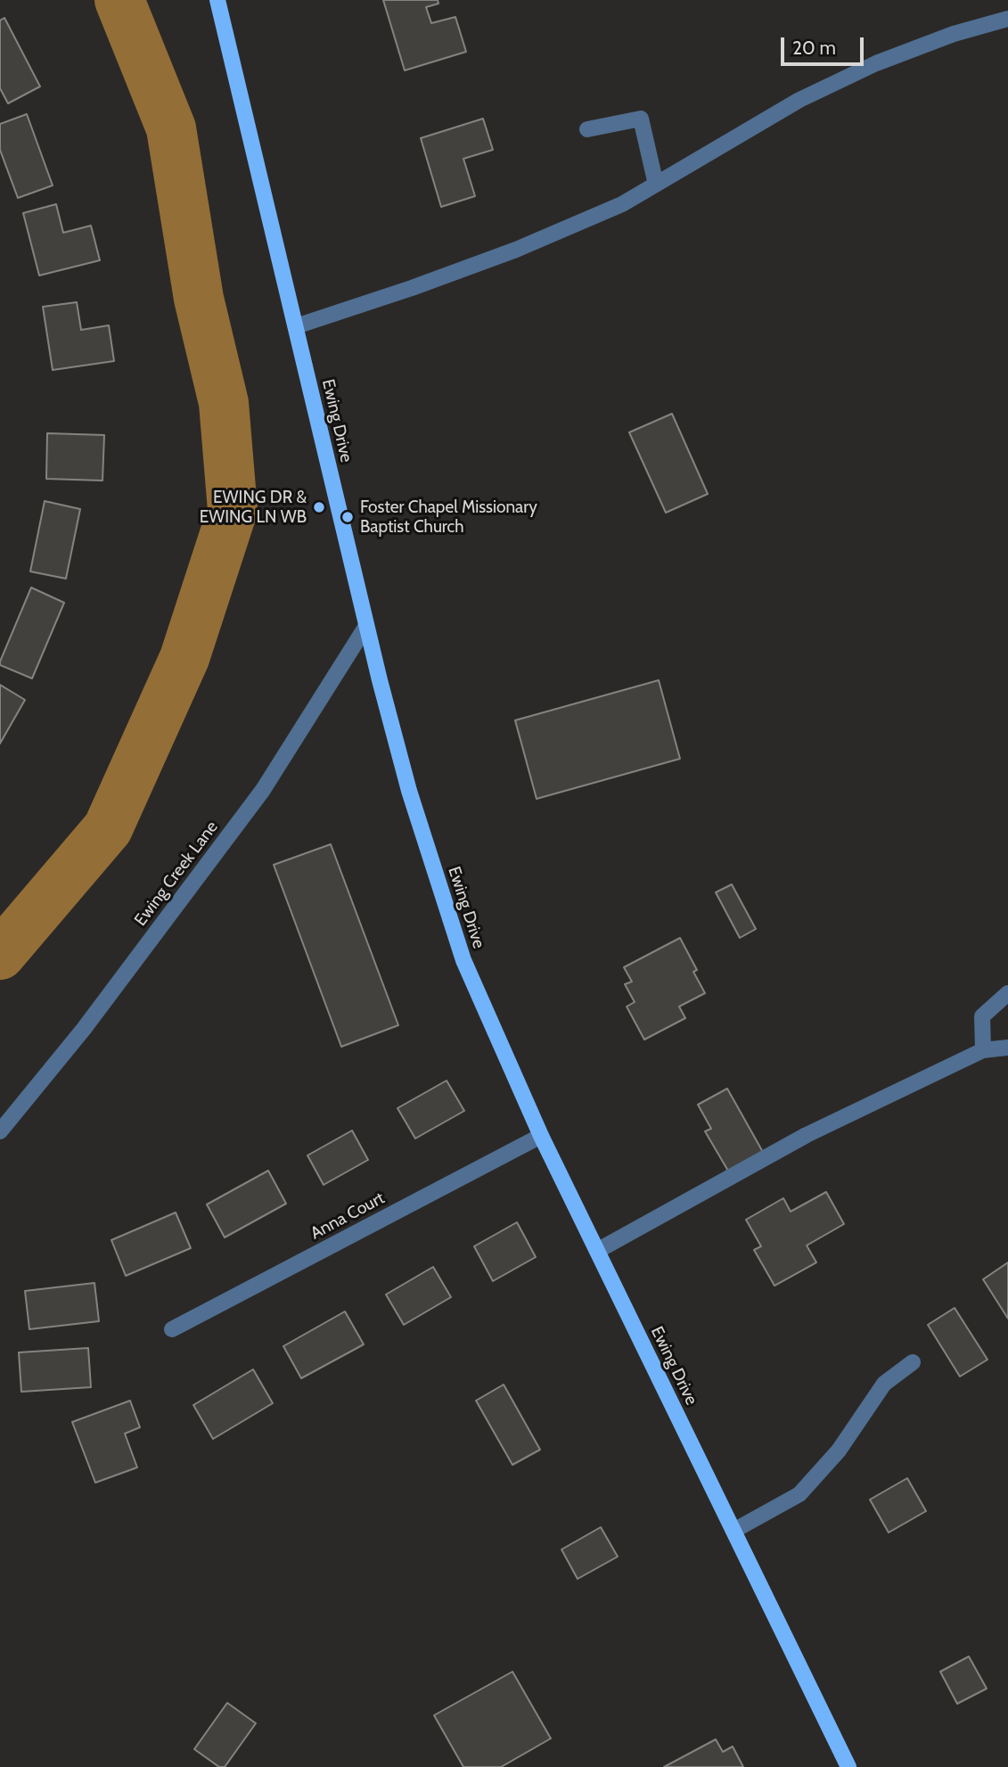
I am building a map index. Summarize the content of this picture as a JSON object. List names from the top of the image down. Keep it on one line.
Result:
{"streets":{"main road":["Ewing Drive"],"street":["Ewing Creek Lane","Anna Court"]},"crossings":[["Ewing Drive","Ewing Creek Lane"],["Ewing Drive","Anna Court"]],"places":["EWING DR & EWING LN WB","Foster Chapel Missionary Baptist Church"],"scale_bar":"20 m"}
